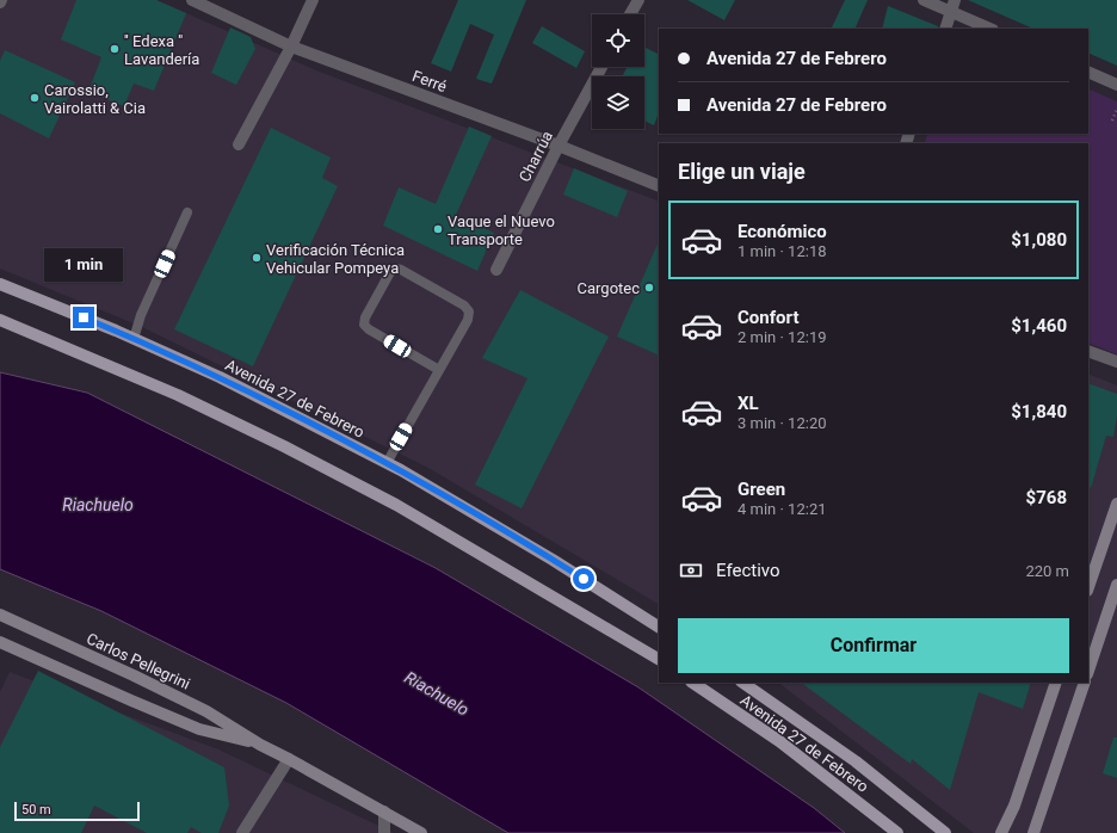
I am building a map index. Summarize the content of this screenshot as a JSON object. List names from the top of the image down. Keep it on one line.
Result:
{"streets":{"main road":["Avenida 27 de Febrero","Carlos Pellegrini"],"street":["Ferré","Charrúa"]},"crossings":[["Ferré","Charrúa"]],"water":["Riachuelo"],"places":["'' Edexa '' Lavandería","Carossio, Vairolatti & Cia","Vaque el Nuevo Transporte","Verificación Técnica Vehicular Pompeya","Cargotec"],"scale_bar":"50 m","page":{"banner":["Avenida 27 de Febrero","Avenida 27 de Febrero"],"heading":"Elige un viaje","list":[{"name":"Económico","note":"1 min · 12:18","value":"$1,080"},{"name":"Confort","note":"2 min · 12:19","value":"$1,460"},{"name":"XL","note":"3 min · 12:20","value":"$1,840"},{"name":"Green","note":"4 min · 12:21","value":"$768"}],"bubble":"1 min","pay":["Efectivo","220 m"],"buttons":"Confirmar","scale":"50 m"}}
